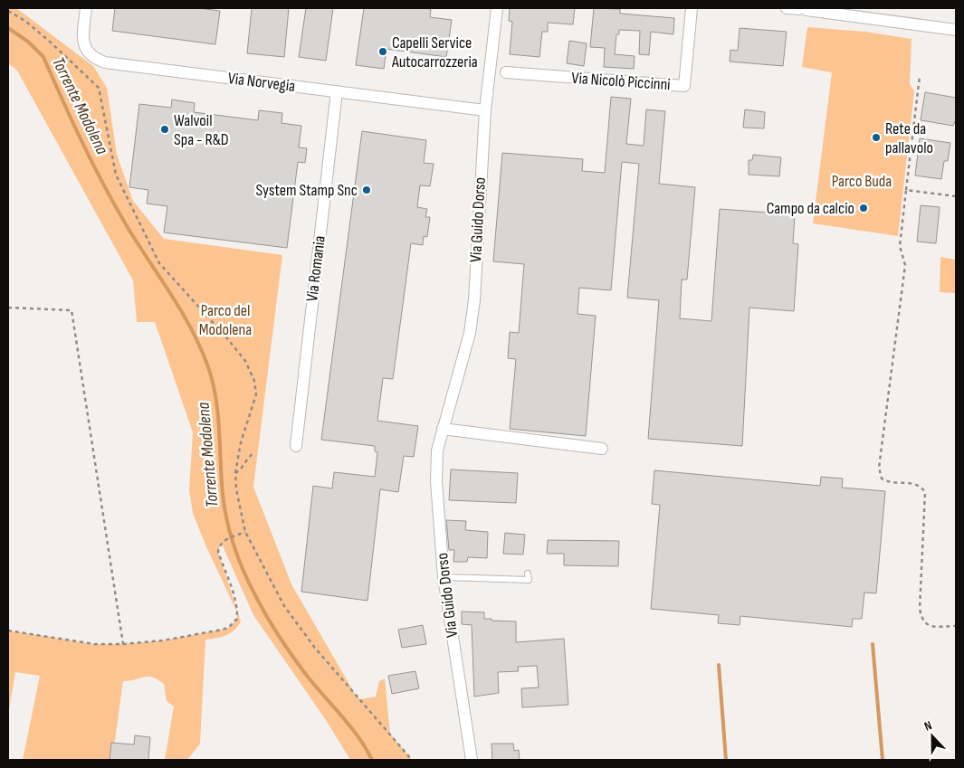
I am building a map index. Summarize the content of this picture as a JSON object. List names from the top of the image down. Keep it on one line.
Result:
{"streets":{"street":["Via Nicolò Piccinni","Via Norvegia","Via Guido Dorso","Via Romania"]},"crossings":[["Via Norvegia","Via Guido Dorso"],["Via Norvegia","Via Romania"]],"water":["Torrente Modolena"],"parks":["Parco Buda","Parco del Modolena"],"places":["Capelli Service Autocarrozzeria","Walvoil Spa - R&D","Rete da pallavolo","System Stamp Snc","Campo da calcio"],"north":"top"}
